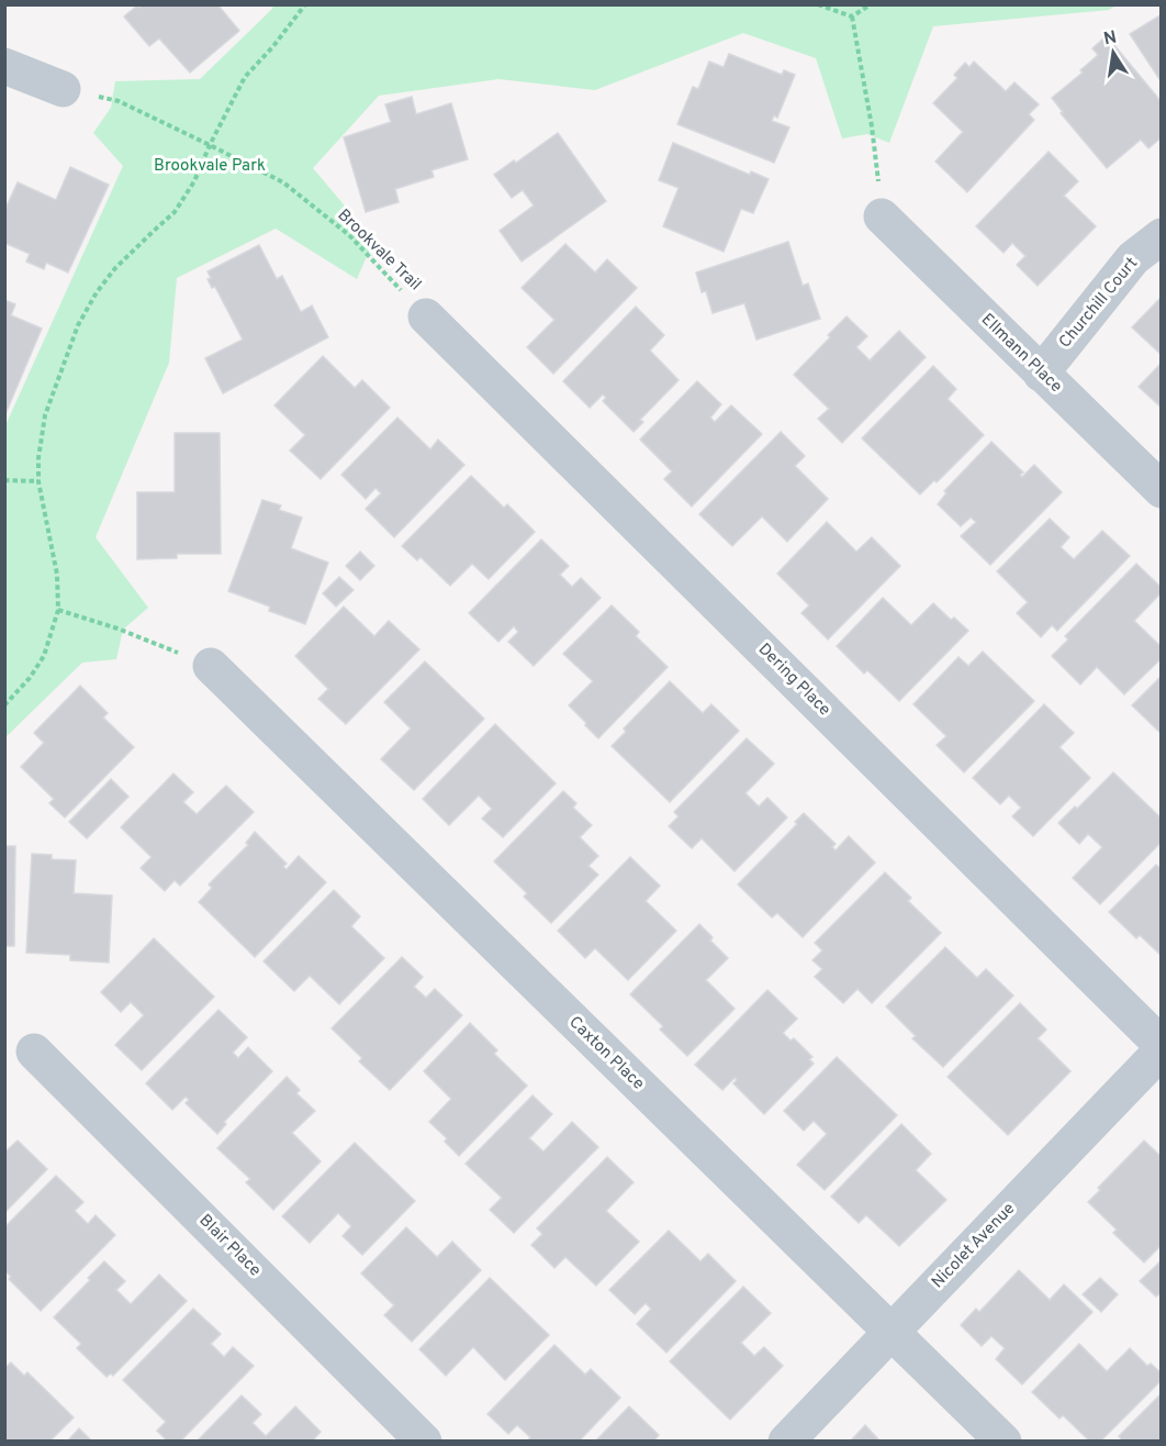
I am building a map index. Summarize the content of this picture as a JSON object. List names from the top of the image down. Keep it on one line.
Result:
{"streets":{"street":["Churchill Court","Ellmann Place","Dering Place","Caxton Place","Blair Place","Nicolet Avenue"],"path":["Brookvale Trail"]},"crossings":[["Brookvale Trail","Dering Place"],["Churchill Court","Ellmann Place"],["Caxton Place","Nicolet Avenue"]],"parks":["Brookvale Park"],"north":"top"}
